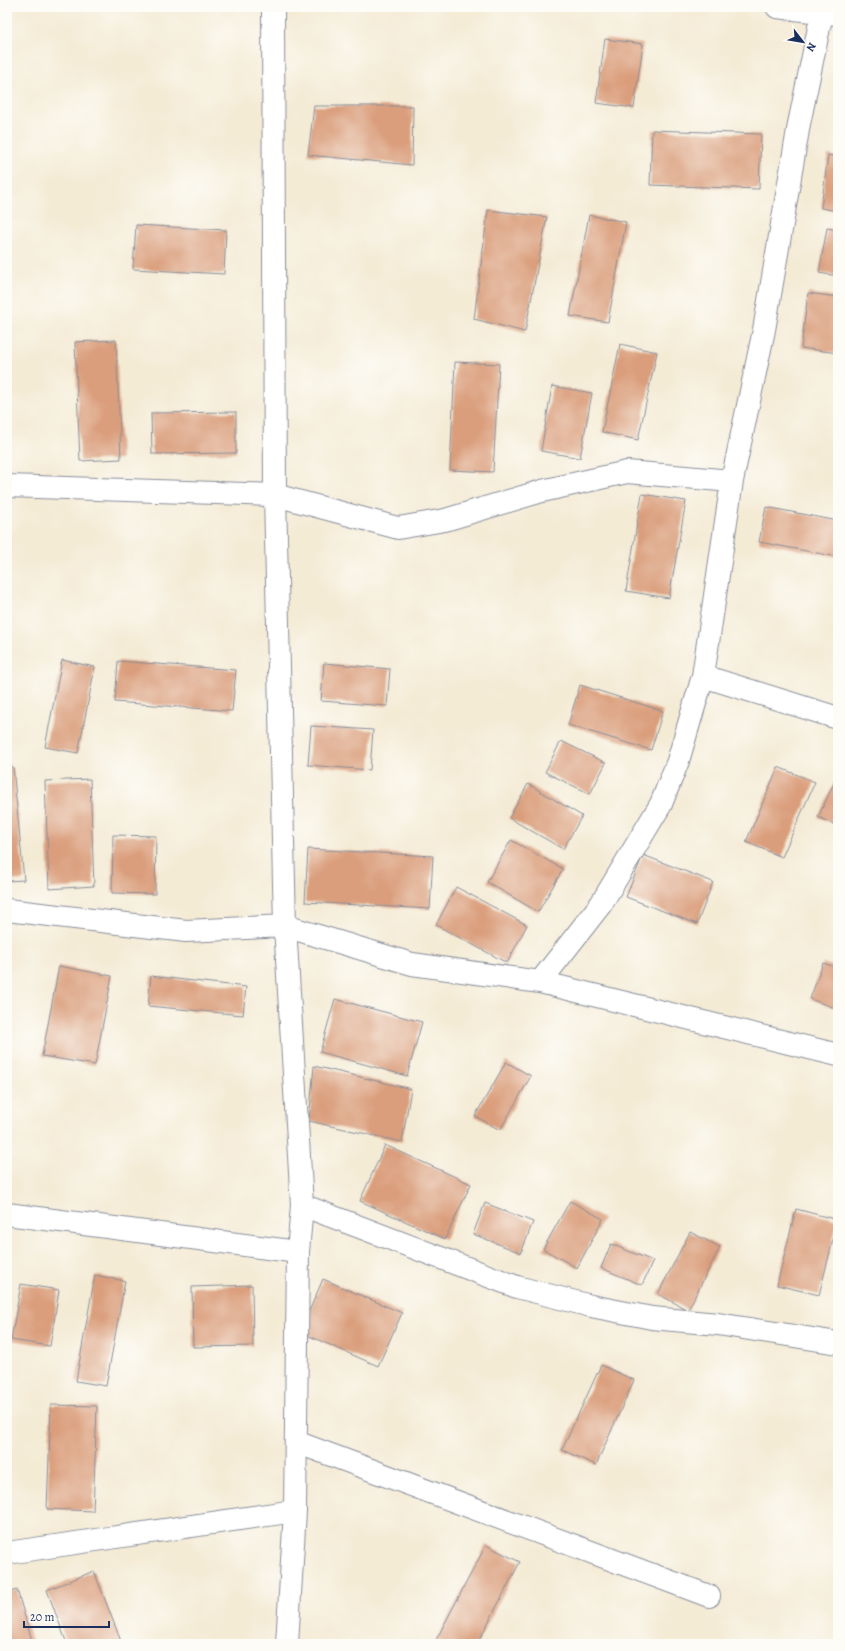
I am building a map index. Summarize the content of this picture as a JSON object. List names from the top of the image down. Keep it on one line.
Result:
{"scale_bar":"20 m","north":"bottom right"}
